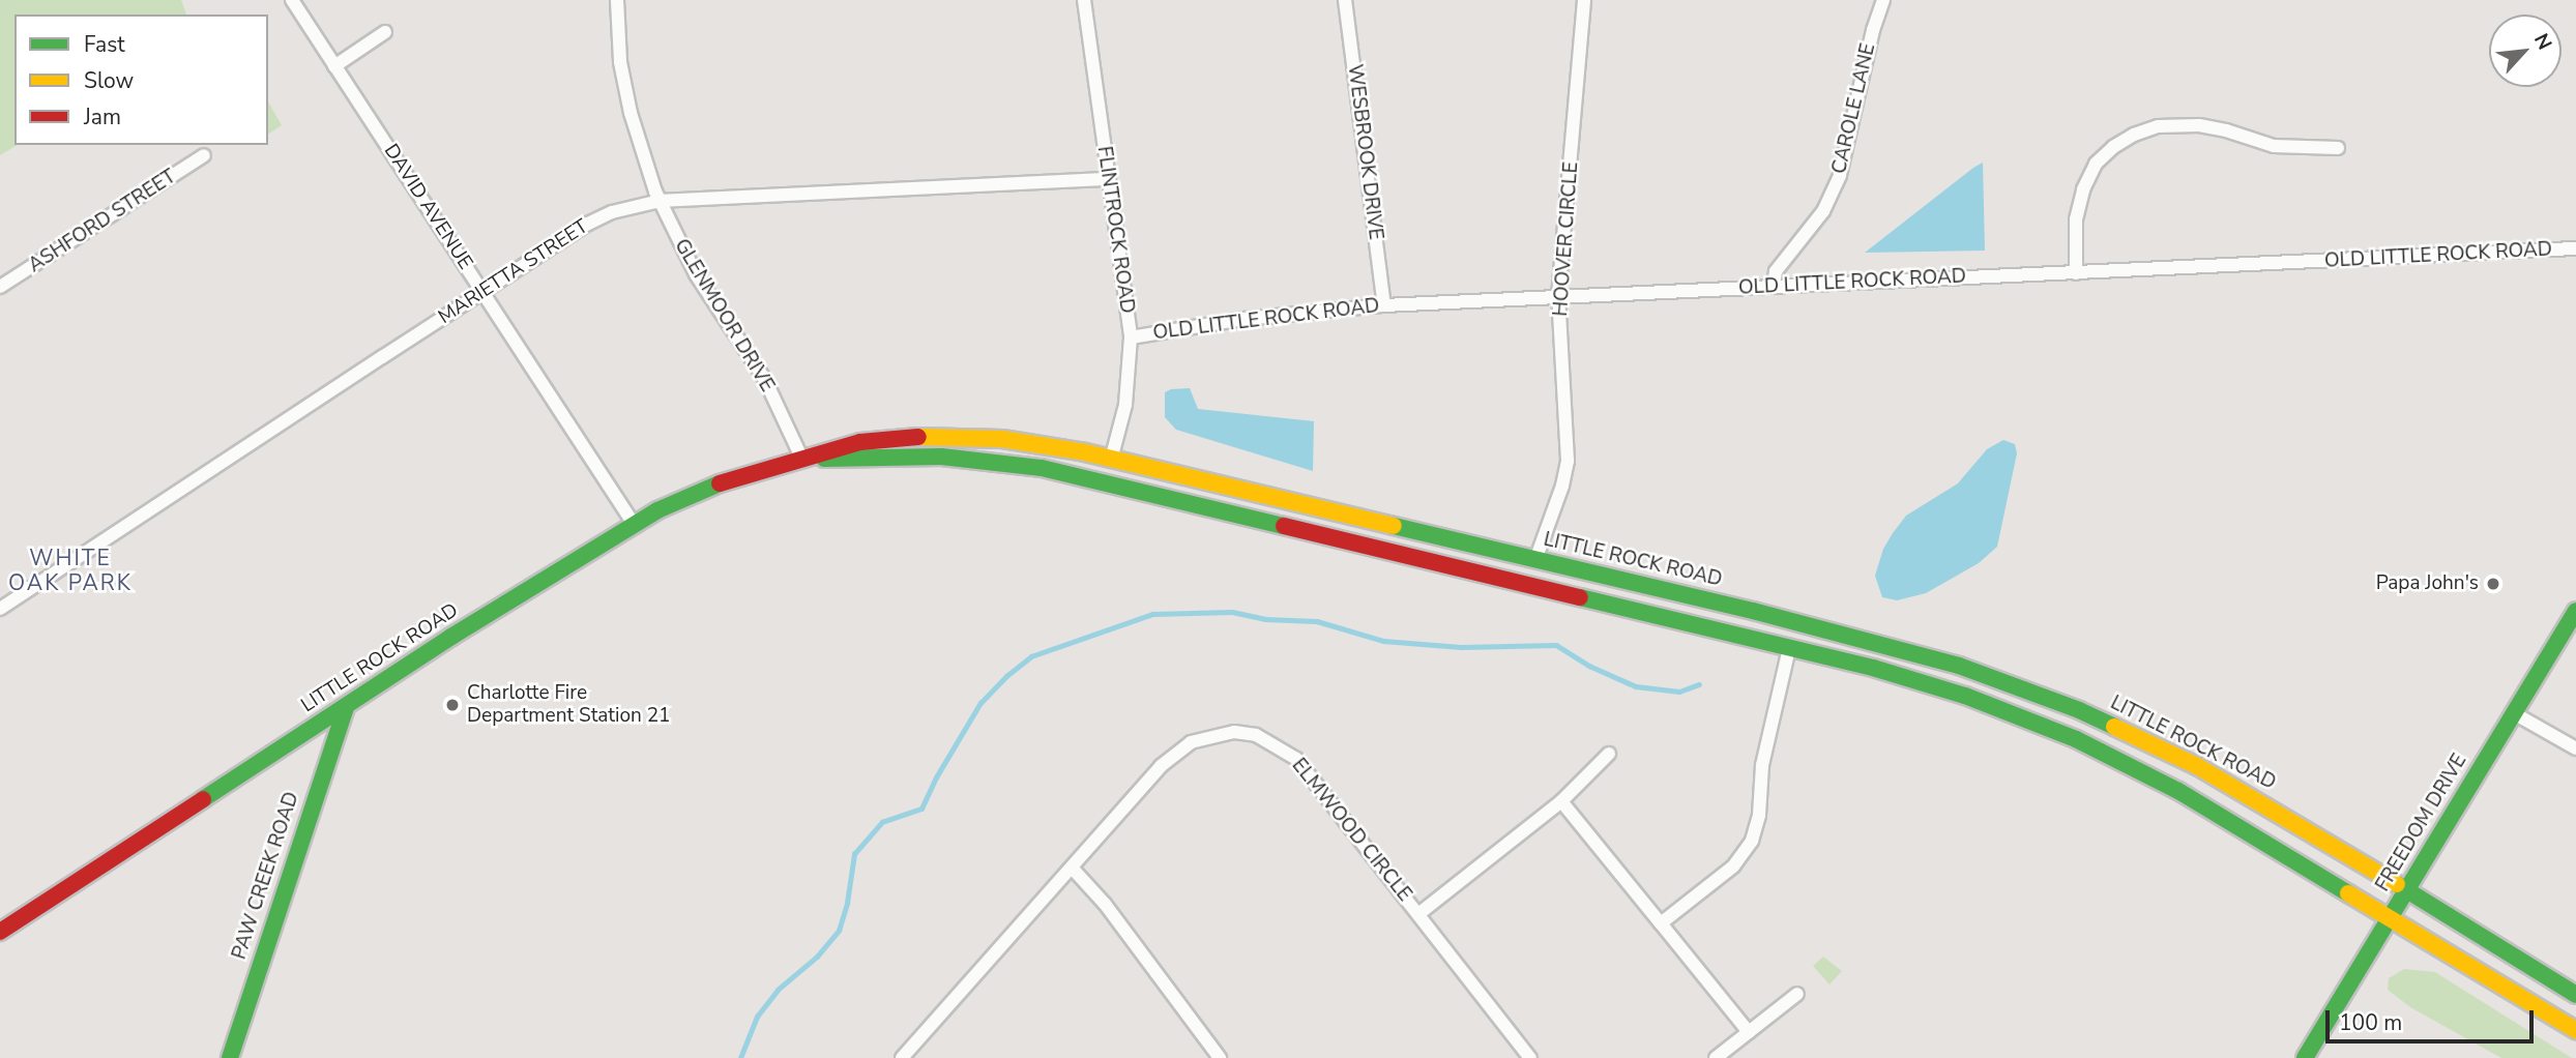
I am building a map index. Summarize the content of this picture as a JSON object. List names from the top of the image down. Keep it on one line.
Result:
{"streets":{"main road":["LITTLE ROCK ROAD","FREEDOM DRIVE","PAW CREEK ROAD"],"street":["CAROLE LANE","WESBROOK DRIVE","DAVID AVENUE","ASHFORD STREET","FLINTROCK ROAD","HOOVER CIRCLE","OLD LITTLE ROCK ROAD","MARIETTA STREET","GLENMOOR DRIVE","ELMWOOD CIRCLE"]},"crossings":[["CAROLE LANE","OLD LITTLE ROCK ROAD"],["WESBROOK DRIVE","OLD LITTLE ROCK ROAD"],["DAVID AVENUE","MARIETTA STREET"],["DAVID AVENUE","LITTLE ROCK ROAD"],["FLINTROCK ROAD","OLD LITTLE ROCK ROAD"],["FLINTROCK ROAD","MARIETTA STREET"],["FLINTROCK ROAD","LITTLE ROCK ROAD"],["HOOVER CIRCLE","OLD LITTLE ROCK ROAD"],["HOOVER CIRCLE","LITTLE ROCK ROAD"],["MARIETTA STREET","GLENMOOR DRIVE"],["GLENMOOR DRIVE","LITTLE ROCK ROAD"],["LITTLE ROCK ROAD","FREEDOM DRIVE"],["LITTLE ROCK ROAD","PAW CREEK ROAD"]],"districts":["WHITE OAK PARK"],"places":["Papa John's","Charlotte Fire Department Station 21"],"legend":["Fast","Slow","Jam"],"scale_bar":"100 m","north":"top right"}
